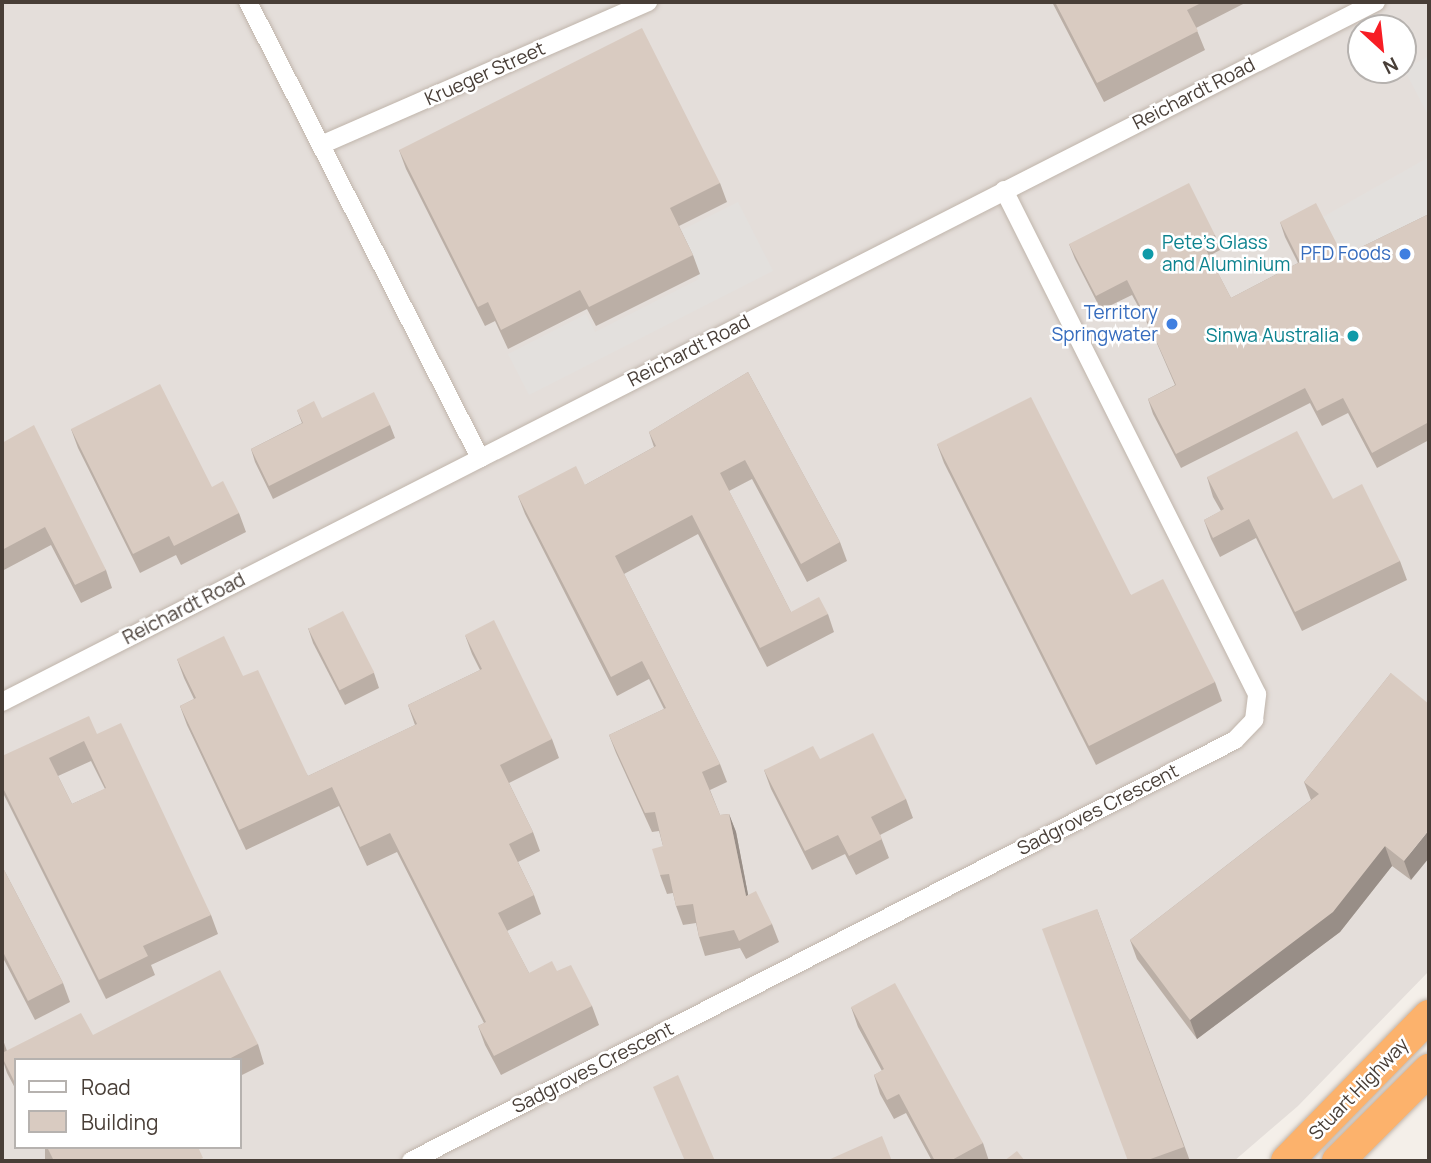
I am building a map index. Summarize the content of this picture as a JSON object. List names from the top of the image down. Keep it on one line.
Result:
{"streets":{"highway":["Stuart Highway"],"street":["Krueger Street","Reichardt Road","Sadgroves Crescent"]},"crossings":[["Reichardt Road","Sadgroves Crescent"]],"places":["Pete's Glass and Aluminium","PFD Foods","Territory Springwater","Sinwa Australia"],"legend":["Road","Building"],"north":"bottom right"}
